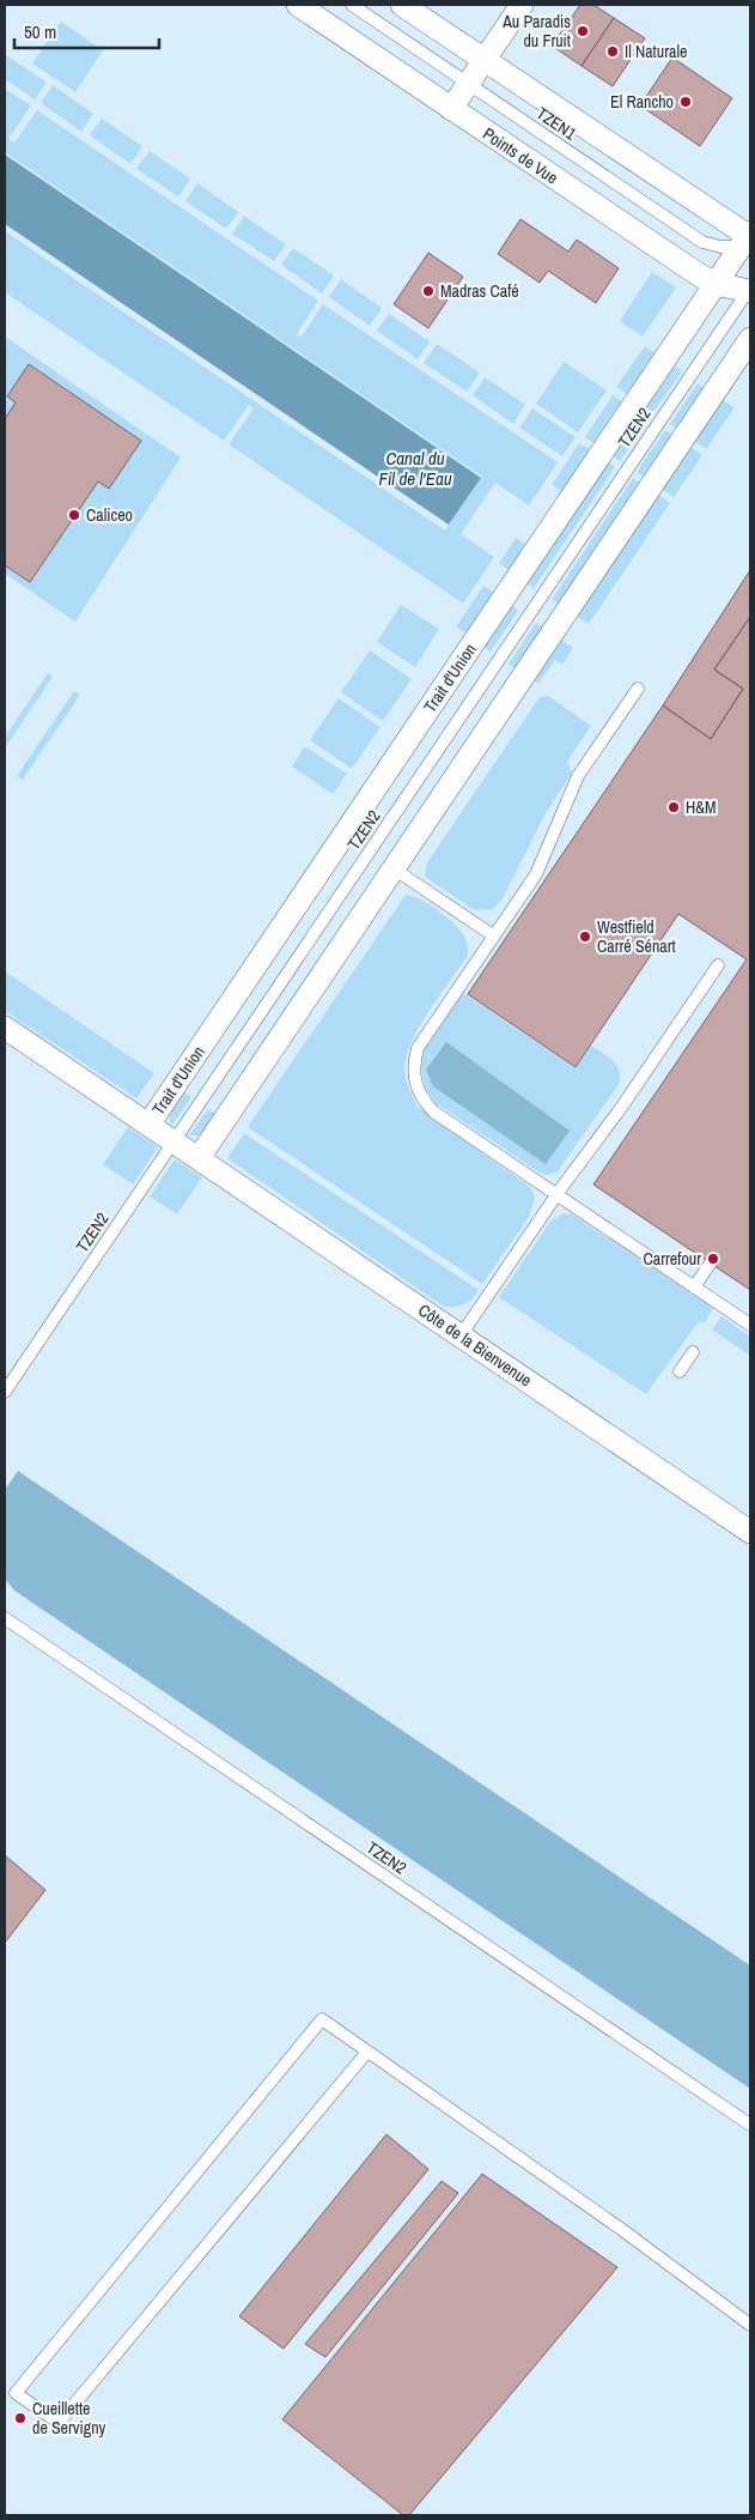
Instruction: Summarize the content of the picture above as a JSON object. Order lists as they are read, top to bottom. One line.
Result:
{"streets":{"street":["Points de Vue","Trait d'Union","Côte de la Bienvenue"],"lane":["TZEN1","TZEN2"]},"crossings":[["TZEN1","Trait d'Union"],["Points de Vue","TZEN2"],["Points de Vue","Trait d'Union"],["TZEN2","Côte de la Bienvenue"],["Trait d'Union","Côte de la Bienvenue"]],"water":["Canal du Fil de l'Eau"],"places":["Au Paradis du Fruit","Il Naturale","El Rancho","Madras Café","Caliceo","H&M","Westfield Carré Sénart","Carrefour","Cueillette de Servigny"],"scale_bar":"50 m"}
